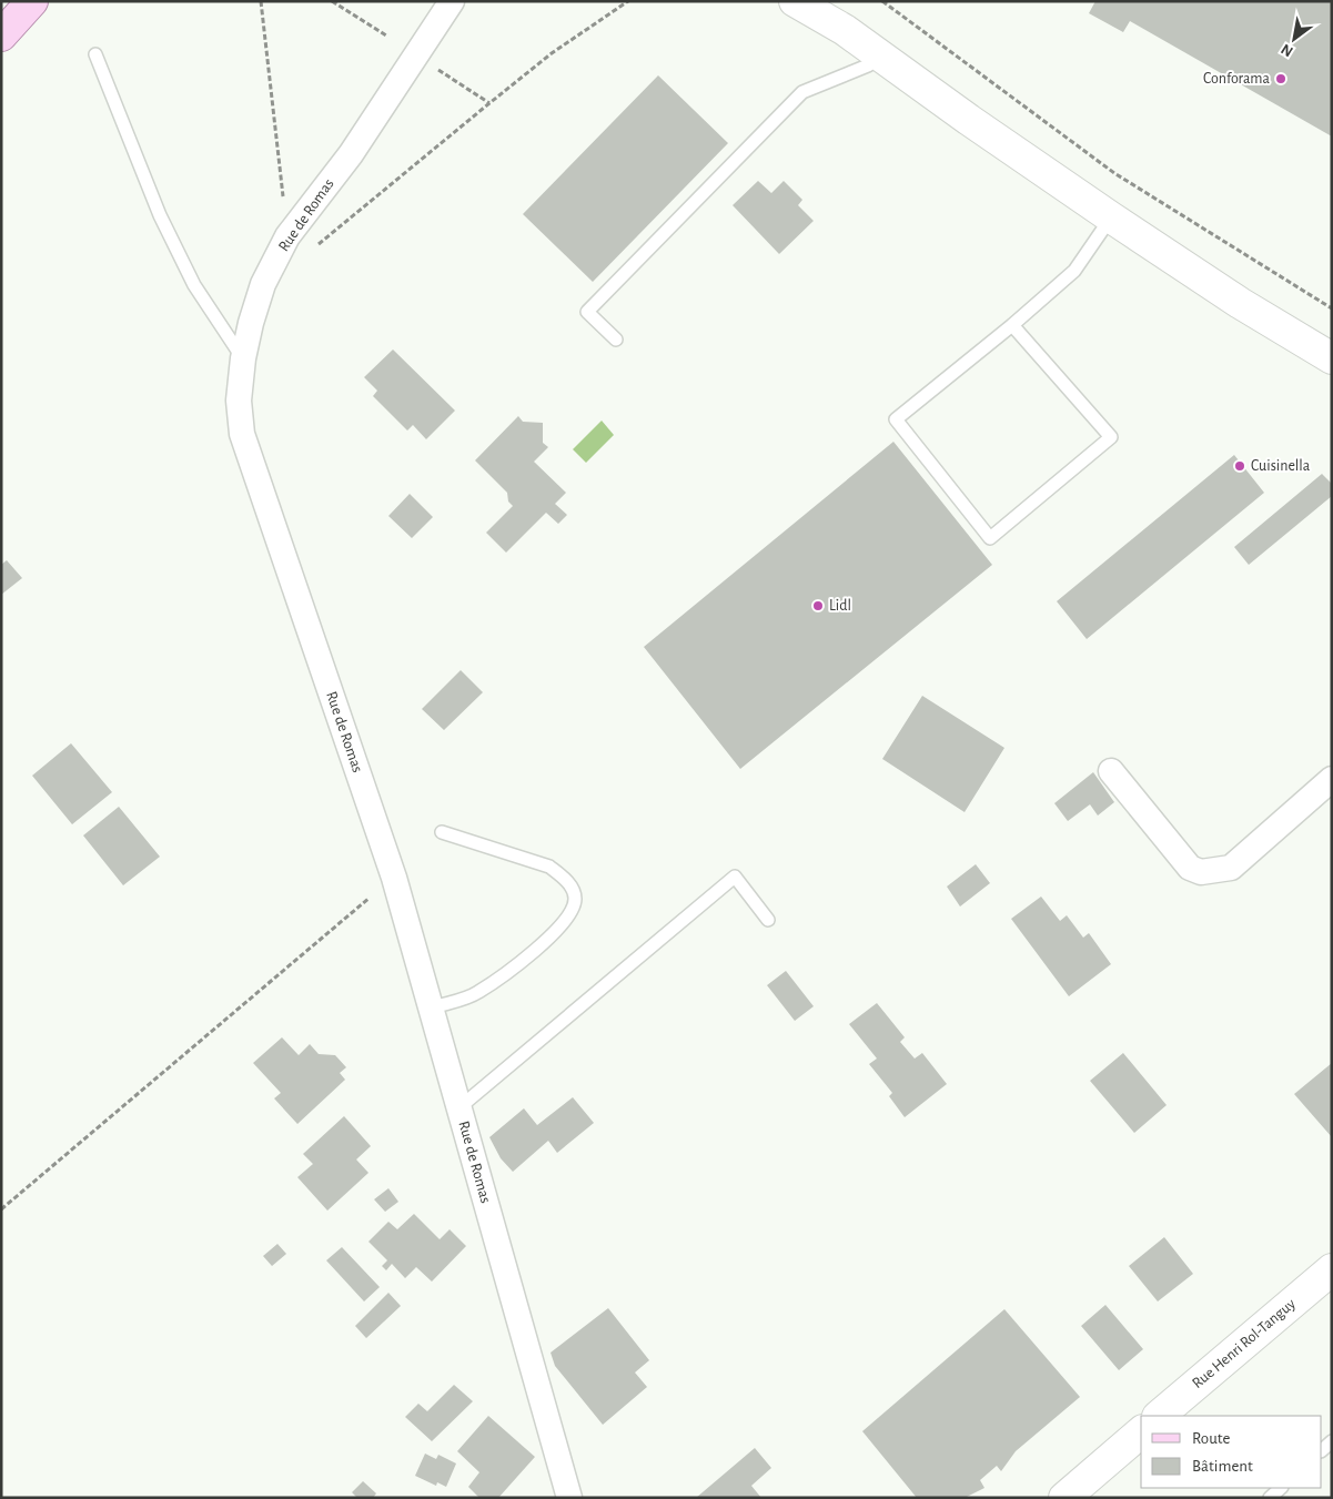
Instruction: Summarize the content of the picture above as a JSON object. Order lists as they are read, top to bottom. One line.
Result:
{"streets":{"main road":["Rue Henri Rol-Tanguy"],"street":["Rue de Romas"]},"places":["Conforama","Cuisinella","Lidl"],"legend":["Route","Bâtiment"],"north":"bottom left"}
